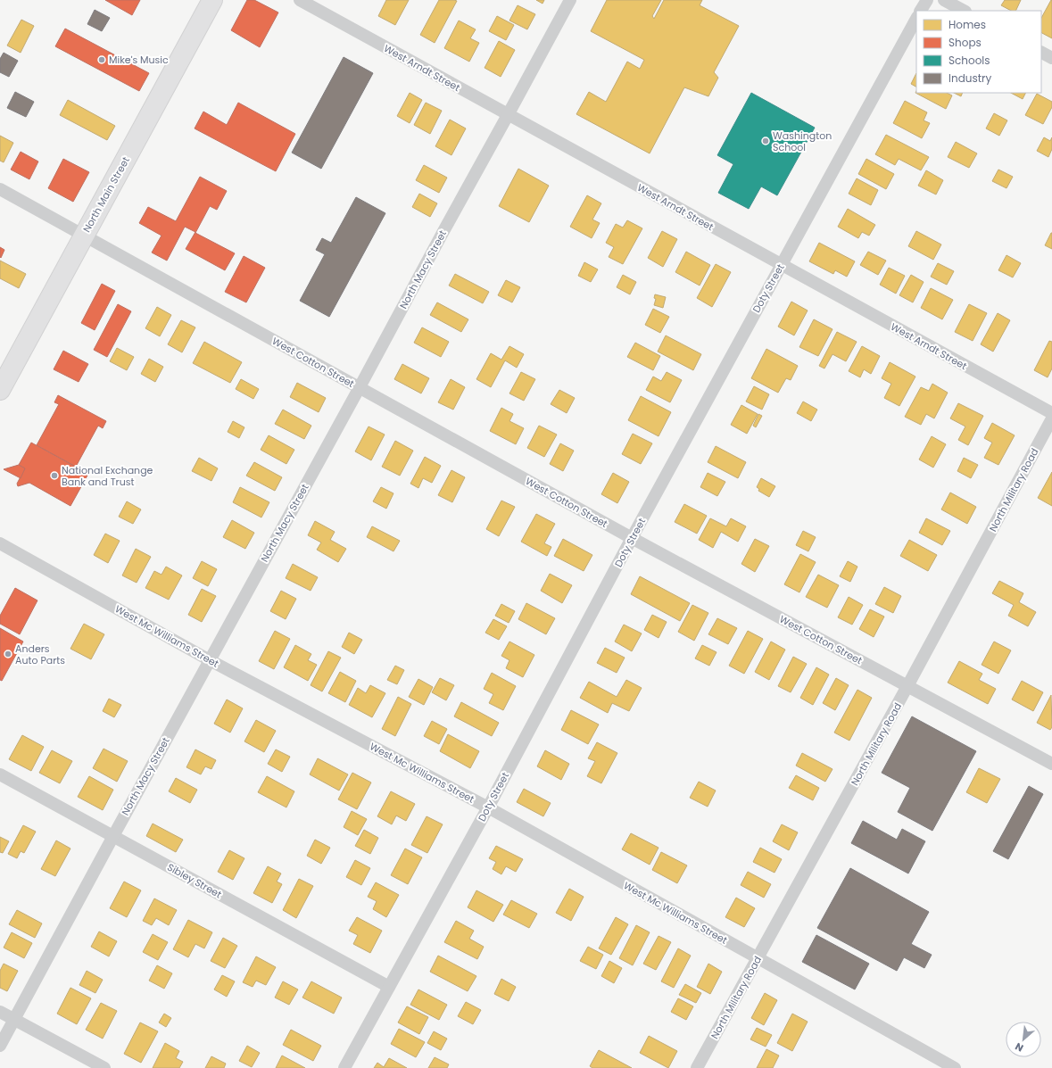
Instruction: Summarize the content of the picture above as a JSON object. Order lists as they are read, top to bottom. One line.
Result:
{"streets":{"main road":["North Main Street"],"street":["West Arndt Street","North Macy Street","Doty Street","West Cotton Street","North Military Road","West Mc Williams Street","Sibley Street"]},"crossings":[["West Arndt Street","North Macy Street"],["West Arndt Street","Doty Street"],["North Main Street","West Cotton Street"],["North Macy Street","West Cotton Street"],["North Macy Street","West Mc Williams Street"],["North Macy Street","Sibley Street"],["Doty Street","West Cotton Street"],["Doty Street","West Mc Williams Street"],["Doty Street","Sibley Street"],["West Cotton Street","North Military Road"],["North Military Road","West Mc Williams Street"]],"places":["Mike's Music","Washington School","National Exchange Bank and Trust","Anders Auto Parts"],"legend":["Homes","Shops","Schools","Industry"],"north":"bottom left"}
